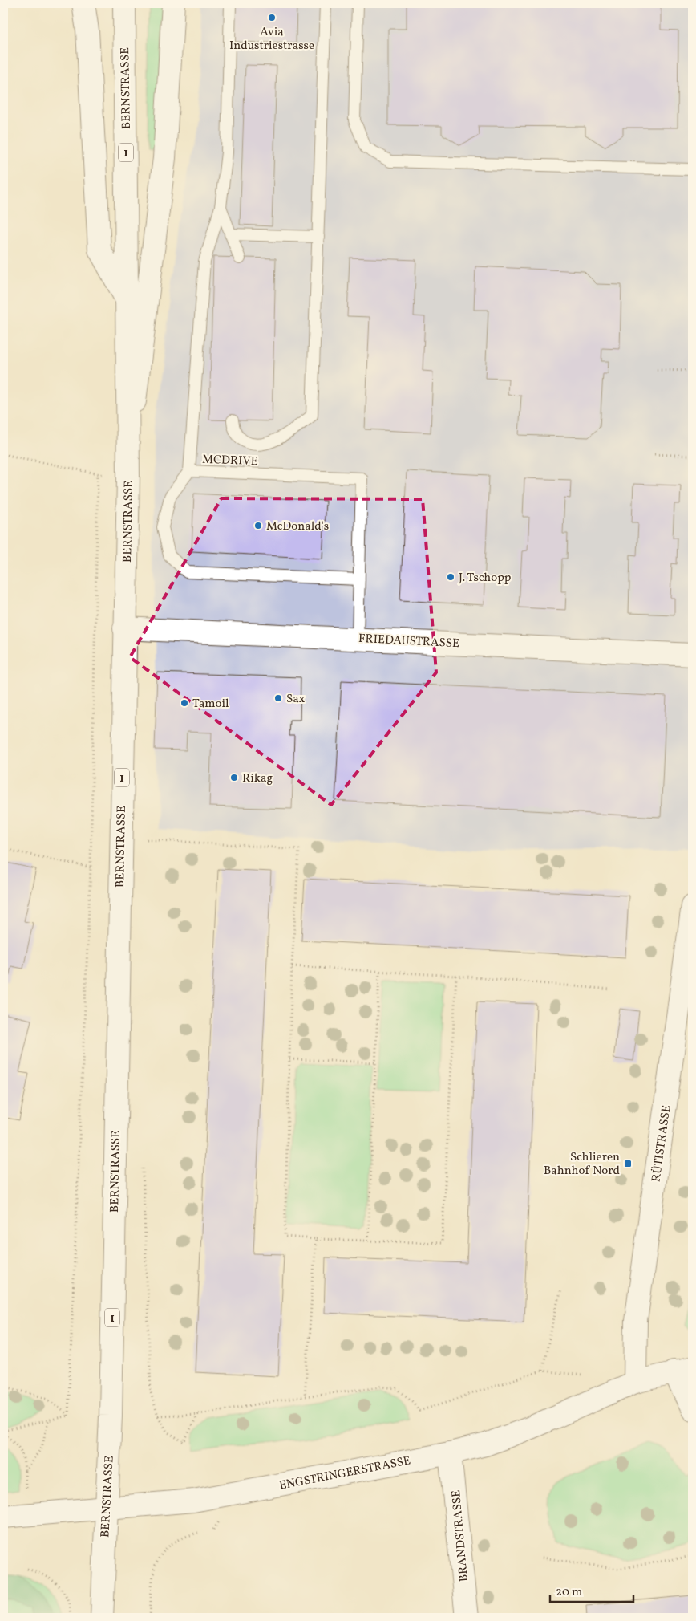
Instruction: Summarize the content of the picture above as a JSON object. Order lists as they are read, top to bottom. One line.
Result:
{"streets":{"main road":["BERNSTRASSE","1","FRIEDAUSTRASSE","RÜTISTRASSE","ENGSTRINGERSTRASSE","BRANDSTRASSE"],"lane":["MCDRIVE"]},"crossings":[["BERNSTRASSE","FRIEDAUSTRASSE"],["BERNSTRASSE","ENGSTRINGERSTRASSE"],["RÜTISTRASSE","ENGSTRINGERSTRASSE"],["ENGSTRINGERSTRASSE","BRANDSTRASSE"]],"places":{"other":["Avia Industriestrasse","McDonald's","J. Tschopp","Sax","Tamoil","Rikag"],"transit":["Schlieren Bahnhof Nord"]},"scale_bar":"20 m"}
